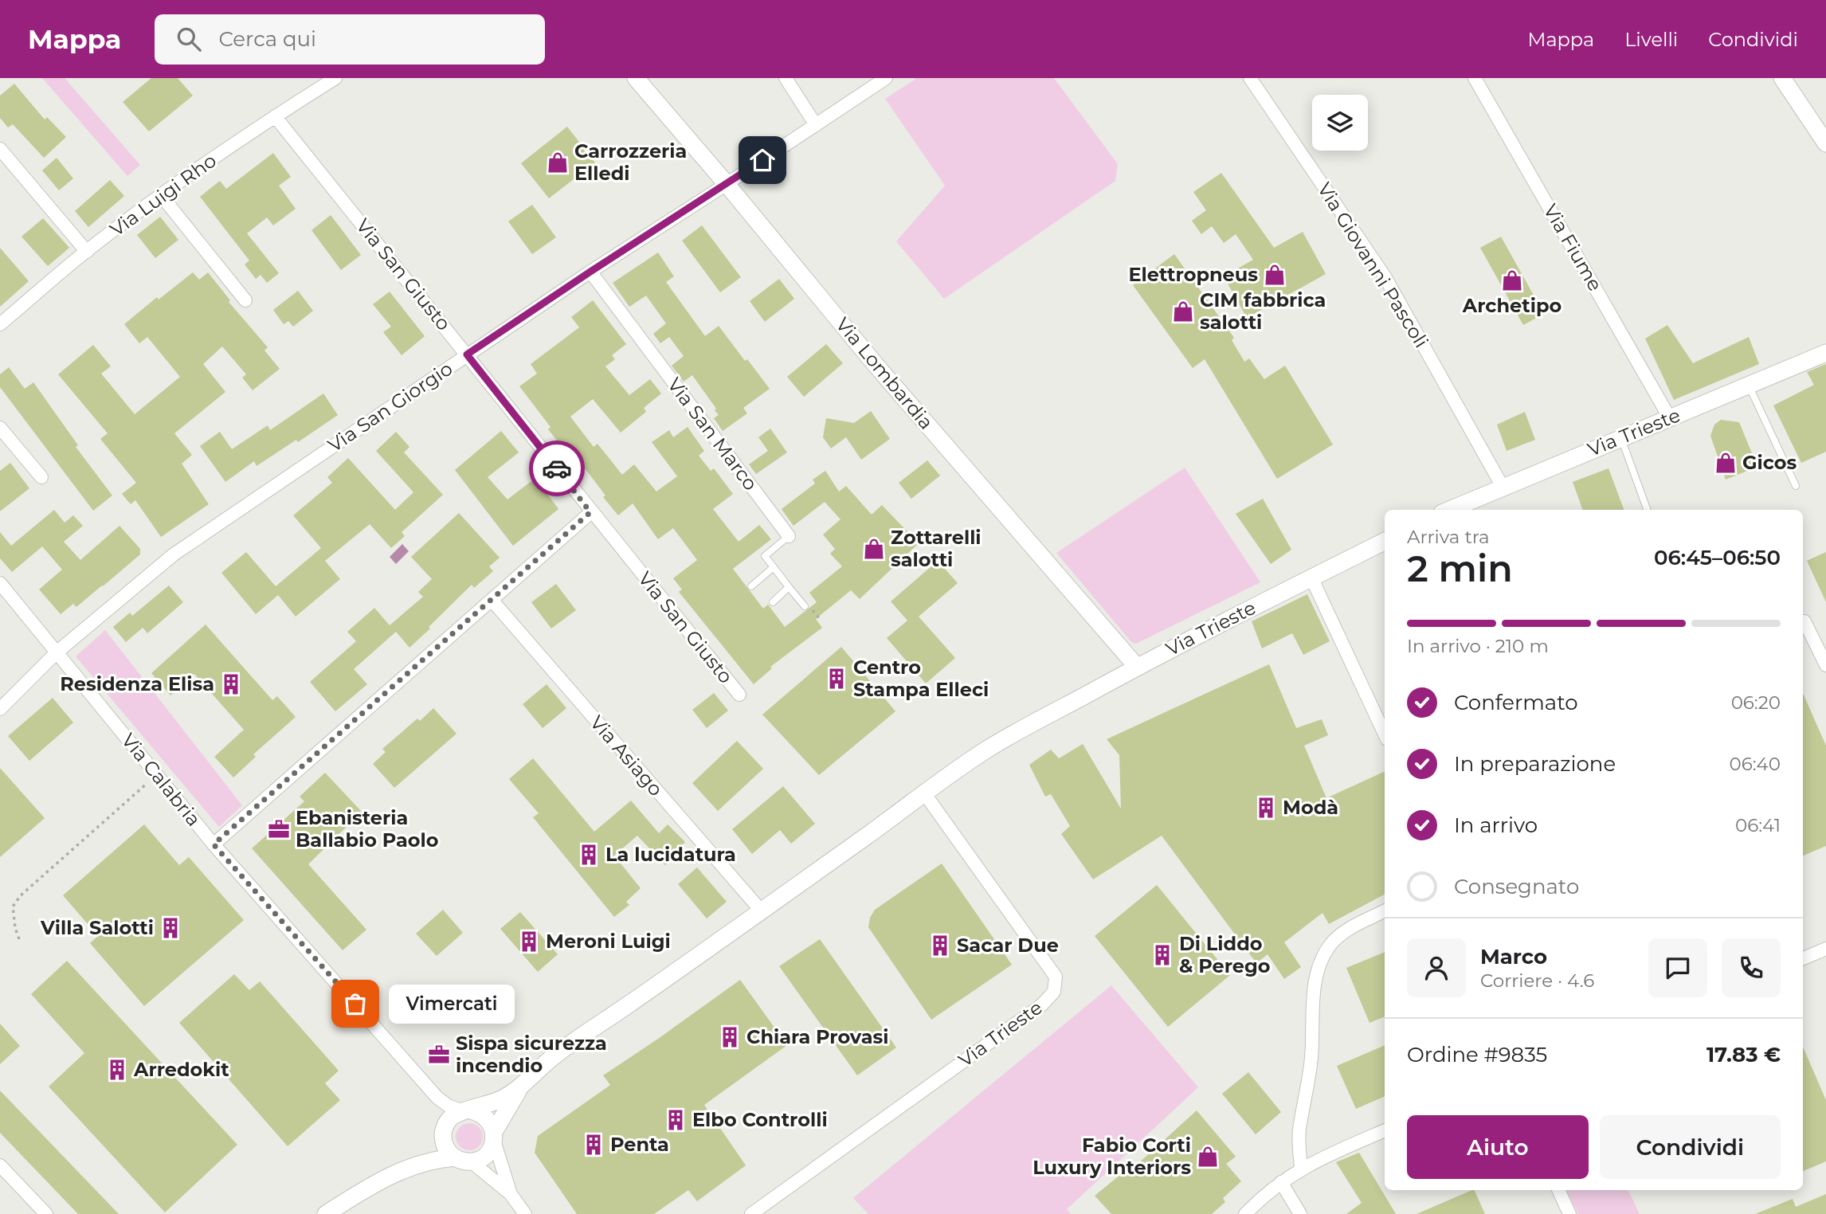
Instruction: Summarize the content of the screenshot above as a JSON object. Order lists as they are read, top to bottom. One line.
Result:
{"streets":{"street":["Via Luigi Rho","Via Fiume","Via Giovanni Pascoli","Via San Giusto","Via Lombardia","Via San Giorgio","Via Trieste","Via San Marco","Via Asiago","Via Calabria"]},"crossings":[["Via Luigi Rho","Via San Giusto"],["Via Fiume","Via Trieste"],["Via Giovanni Pascoli","Via Trieste"],["Via San Giusto","Via San Giorgio"],["Via Lombardia","Via San Giorgio"],["Via Lombardia","Via Trieste"],["Via San Giorgio","Via San Marco"],["Via San Giorgio","Via Calabria"],["Via Trieste","Via Asiago"]],"places":{"shop":["Carrozzeria Elledi","Elettropneus","Archetipo","CIM fabbrica salotti","Gicos","Zottarelli salotti","Fabio Corti Luxury Interiors"],"building":["Centro Stampa Elleci","Residenza Elisa","Modà","La lucidatura","Villa Salotti","Meroni Luigi","Sacar Due","Di Liddo & Perego","Chiara Provasi","Arredokit","Elbo Controlli","Penta"],"office":["Ebanisteria Ballabio Paolo","Sispa sicurezza incendio"],"other":["Vimercati"]},"page":{"header":"Mappa","search":"Cerca qui","nav":["Mappa","Livelli","Condividi"],"heading":["2 min","Arriva tra","06:45–06:50"],"panel":["Marco","Corriere · 4.6","Ordine #9835","17.83 €"],"bar":"In arrivo · 210 m","list":[["Confermato","06:20"],["In preparazione","06:40"],["In arrivo","06:41"],"Consegnato"],"bubble":"Vimercati","buttons":["Aiuto","Condividi"]}}
